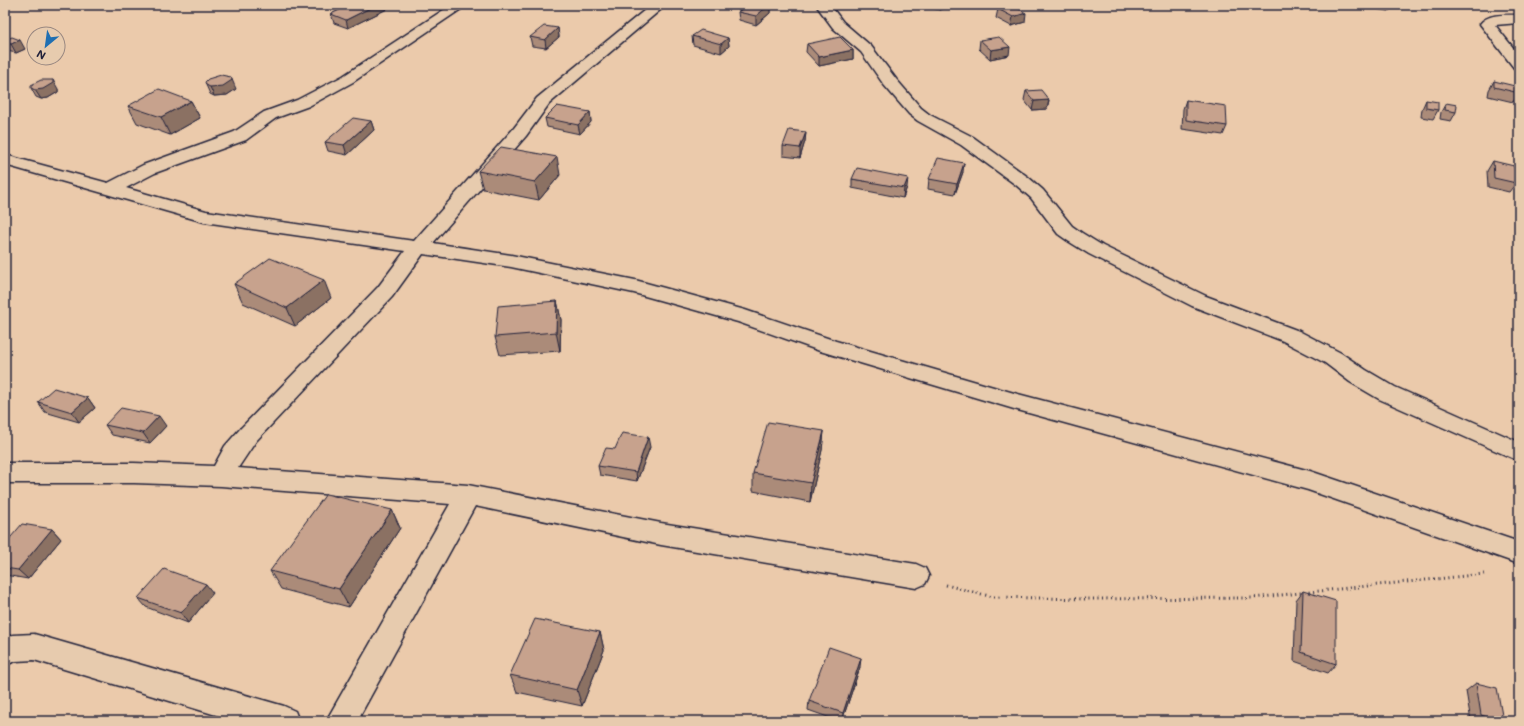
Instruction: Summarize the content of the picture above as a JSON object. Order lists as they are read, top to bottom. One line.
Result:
{"north":"bottom left"}
